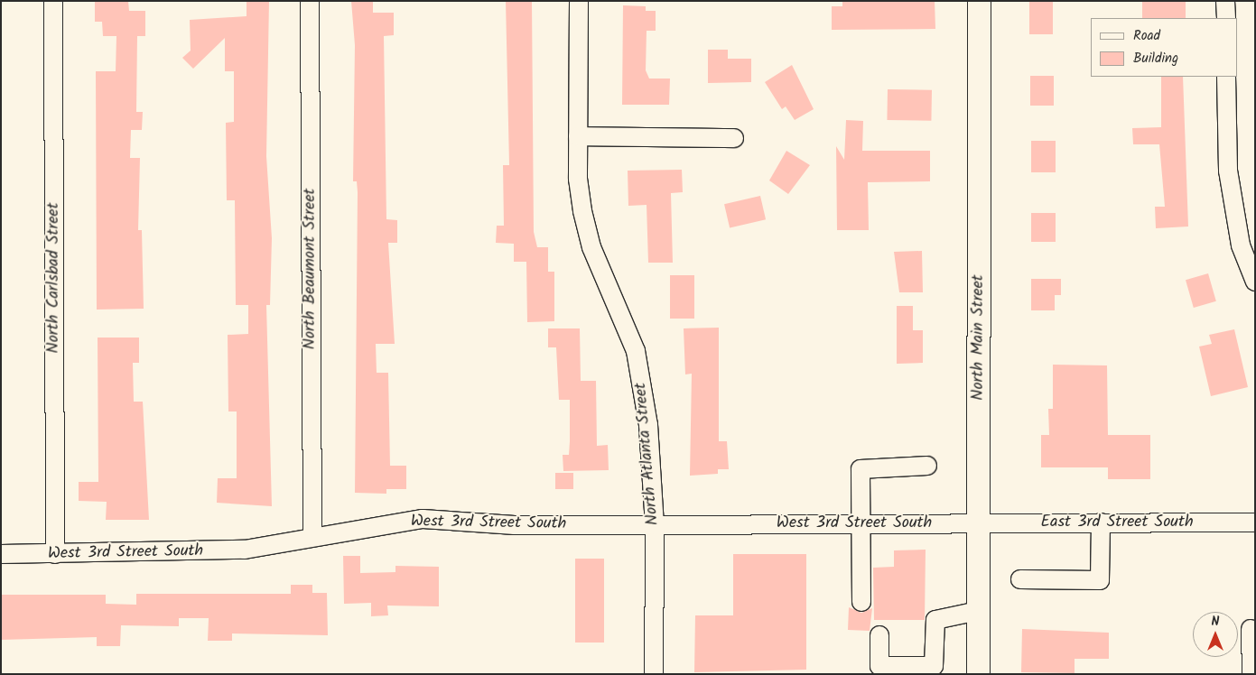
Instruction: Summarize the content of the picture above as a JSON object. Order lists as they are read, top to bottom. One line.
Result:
{"streets":{"main road":["North Main Street"],"street":["North Beaumont Street","North Carlsbad Street","North Atlanta Street","East 3rd Street South","West 3rd Street South"]},"crossings":[["North Beaumont Street","West 3rd Street South"],["North Carlsbad Street","West 3rd Street South"],["North Main Street","East 3rd Street South"],["North Main Street","West 3rd Street South"],["North Atlanta Street","West 3rd Street South"],["East 3rd Street South","West 3rd Street South"]],"legend":["Road","Building"],"north":"top"}
